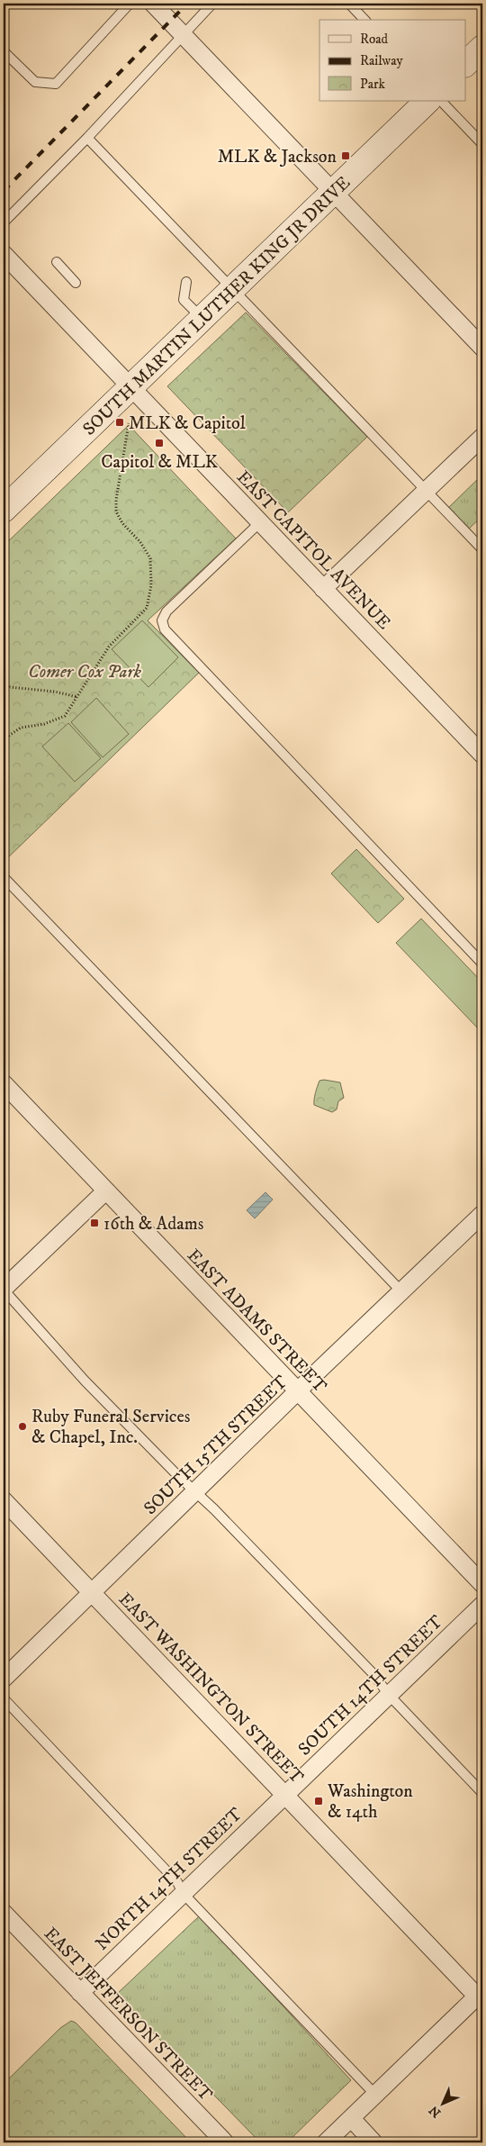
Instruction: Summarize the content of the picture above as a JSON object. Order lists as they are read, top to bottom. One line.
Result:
{"streets":{"street":["SOUTH MARTIN LUTHER KING JR DRIVE","EAST CAPITOL AVENUE","EAST ADAMS STREET","SOUTH 15TH STREET","SOUTH 14TH STREET","EAST WASHINGTON STREET","NORTH 14TH STREET","EAST JEFFERSON STREET"]},"crossings":[["SOUTH MARTIN LUTHER KING JR DRIVE","EAST CAPITOL AVENUE"],["EAST ADAMS STREET","SOUTH 15TH STREET"],["SOUTH 15TH STREET","EAST WASHINGTON STREET"],["SOUTH 14TH STREET","EAST WASHINGTON STREET"],["SOUTH 14TH STREET","NORTH 14TH STREET"],["EAST WASHINGTON STREET","NORTH 14TH STREET"],["NORTH 14TH STREET","EAST JEFFERSON STREET"]],"parks":["Comer Cox Park"],"places":{"transit":["MLK & Jackson","MLK & Capitol","Capitol & MLK","16th & Adams","Washington & 14th"],"other":["Ruby Funeral Services & Chapel, Inc."]},"legend":["Road","Railway","Park"],"north":"bottom left"}
